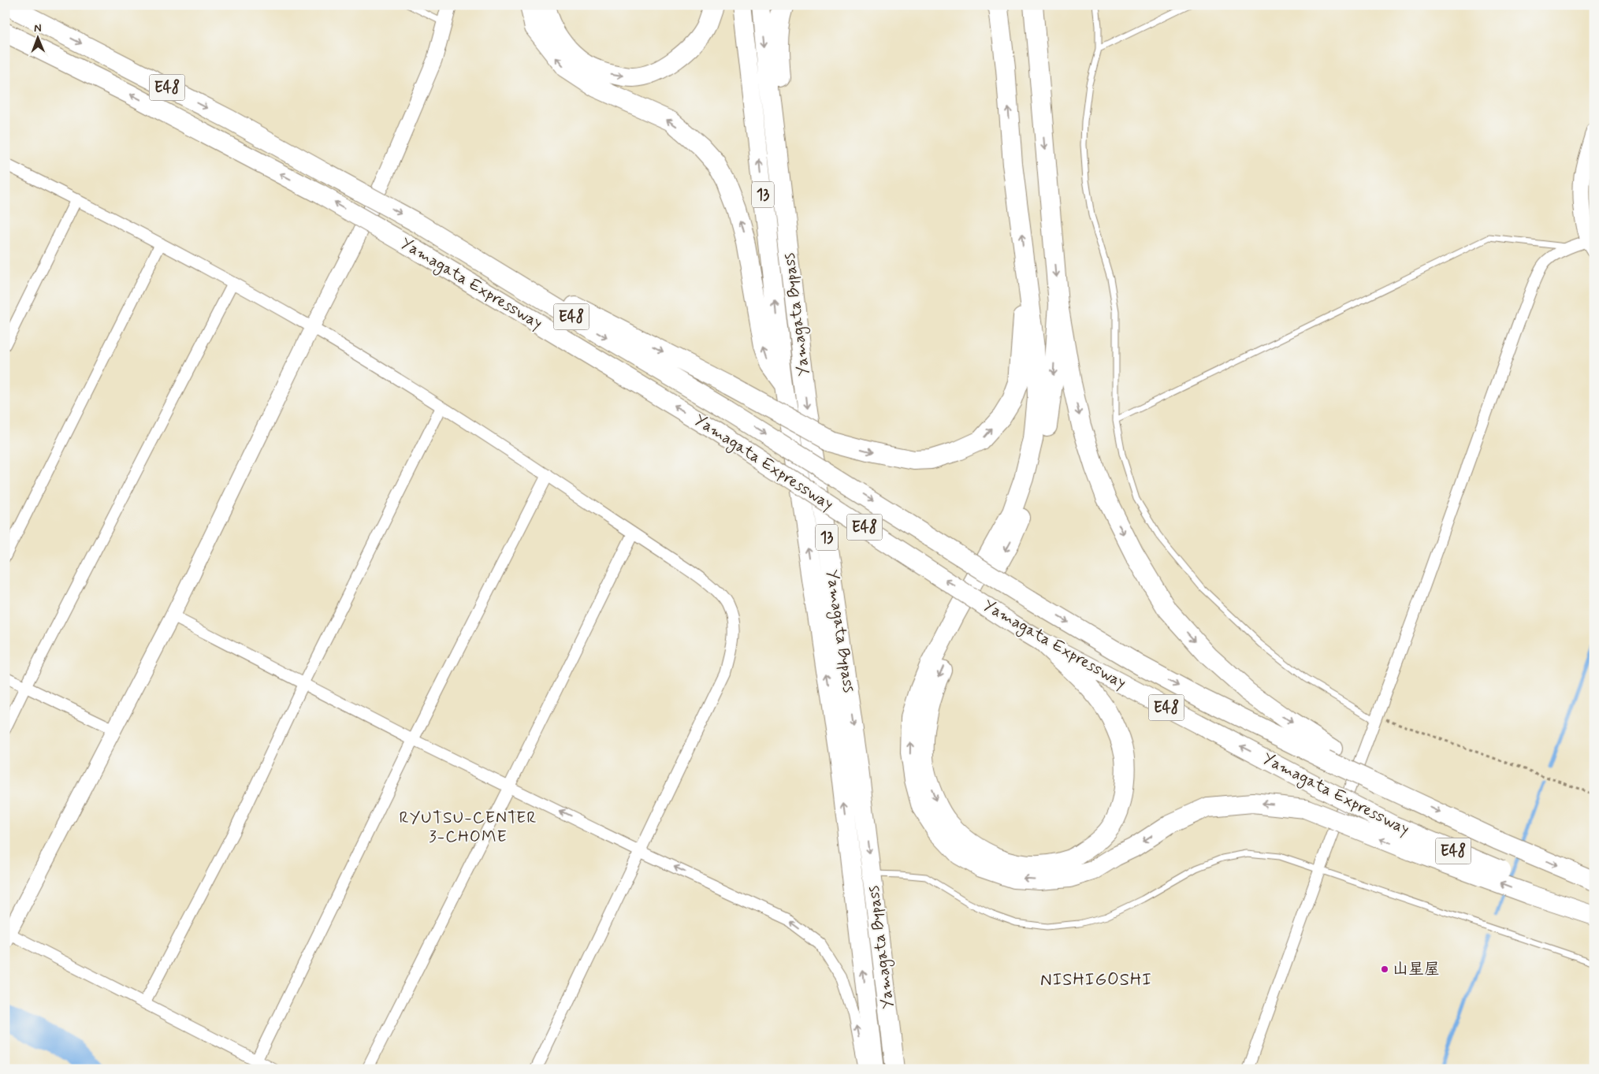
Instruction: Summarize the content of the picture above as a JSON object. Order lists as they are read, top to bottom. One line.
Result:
{"streets":{"highway":["E48","13","Yamagata Expressway","Yamagata Bypass"]},"districts":["RYUTSU-CENTER 3-CHOME","NISHIGOSHI"],"places":["山星屋"],"north":"top"}
